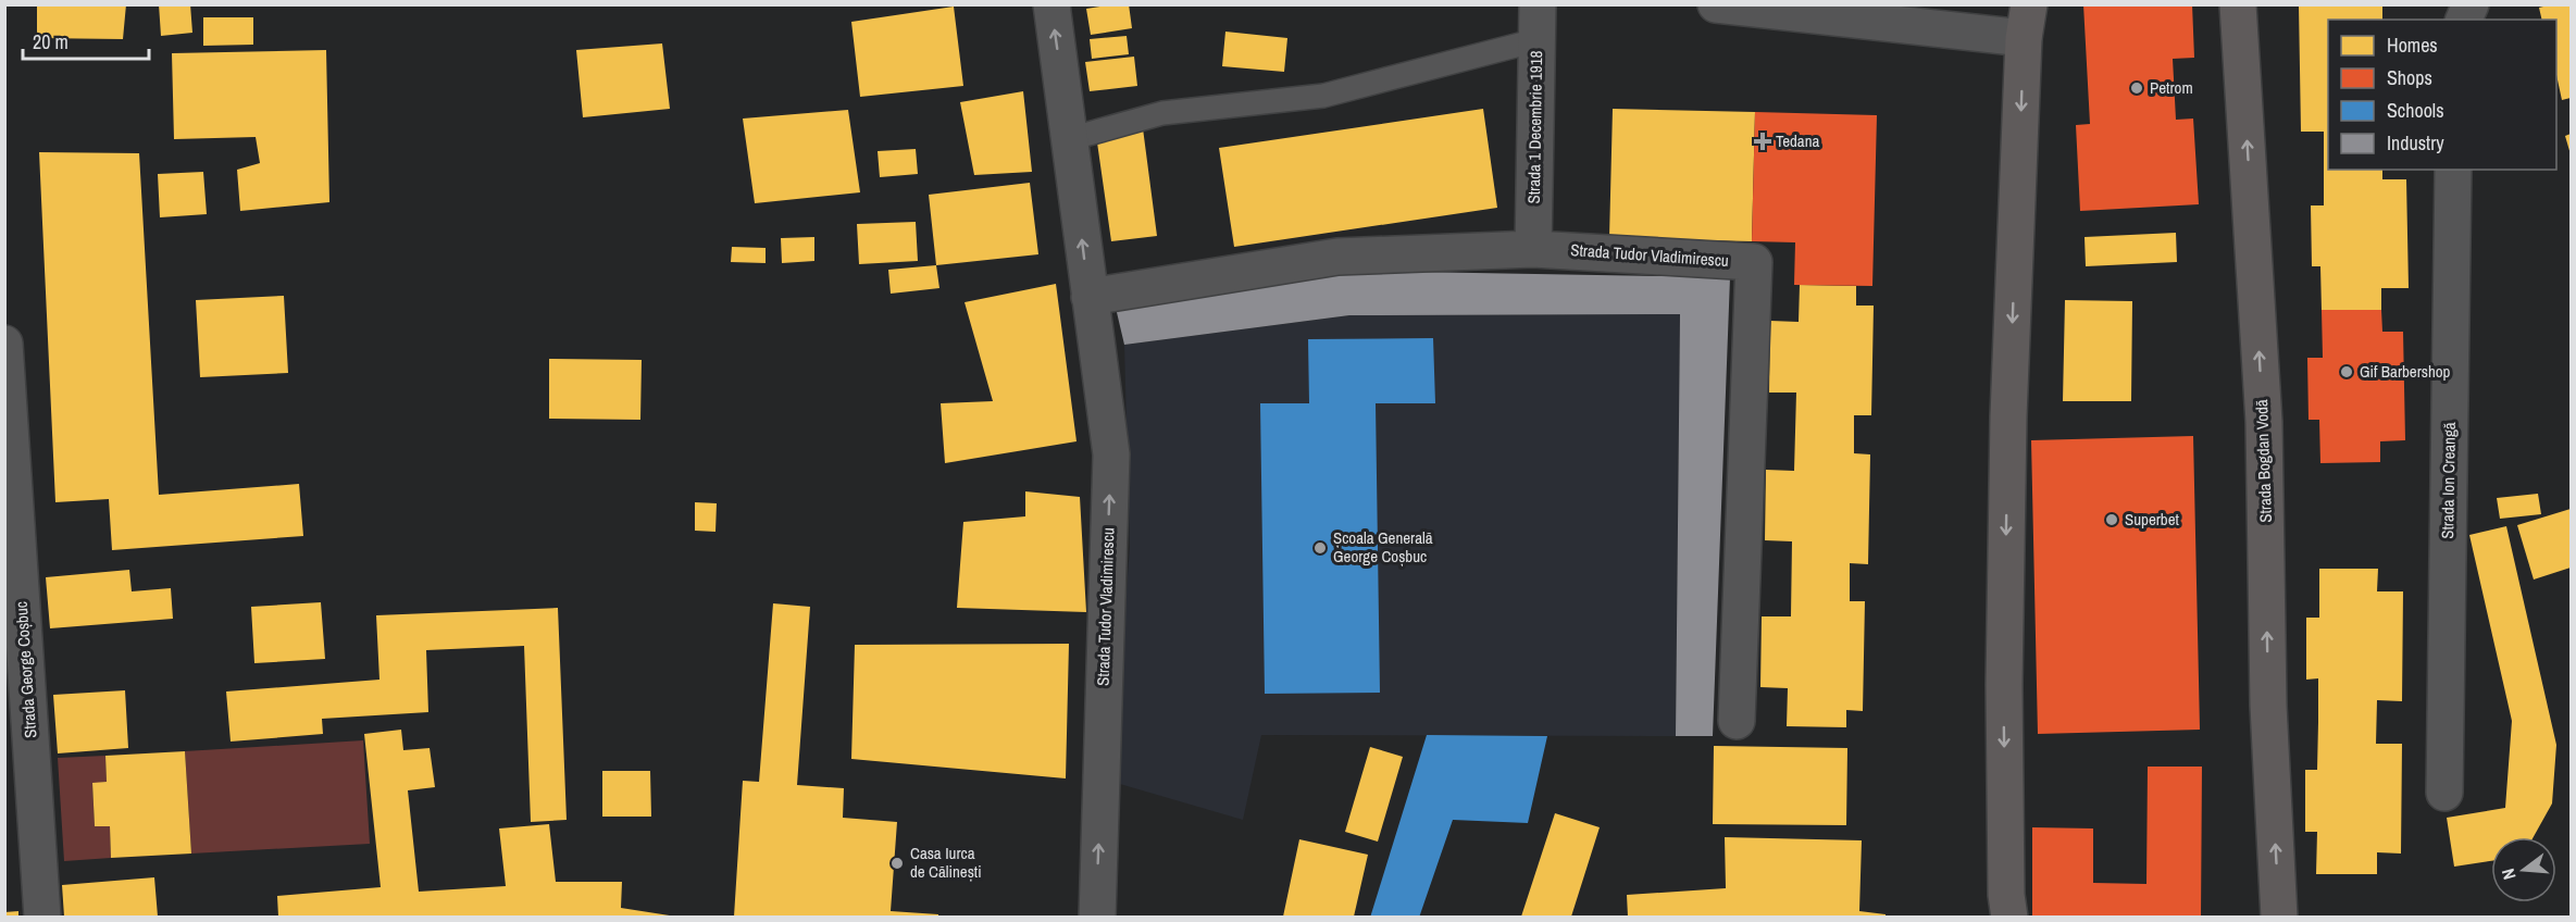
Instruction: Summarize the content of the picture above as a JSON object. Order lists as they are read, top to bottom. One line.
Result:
{"streets":{"main road":["Strada Bogdan Vodă"],"street":["Strada 1 Decembrie 1918","Strada Tudor Vladimirescu","Strada Ion Creangă","Strada George Coșbuc"]},"crossings":[["Strada 1 Decembrie 1918","Strada Tudor Vladimirescu"]],"one_way":["Strada Tudor Vladimirescu"],"places":{"other":["Petrom","Gif Barbershop","Superbet","Școala Generală George Coșbuc","Casa Iurca de Călinești"],"health":["Tedana"]},"legend":["Homes","Shops","Schools","Industry"],"scale_bar":"20 m","north":"left"}
